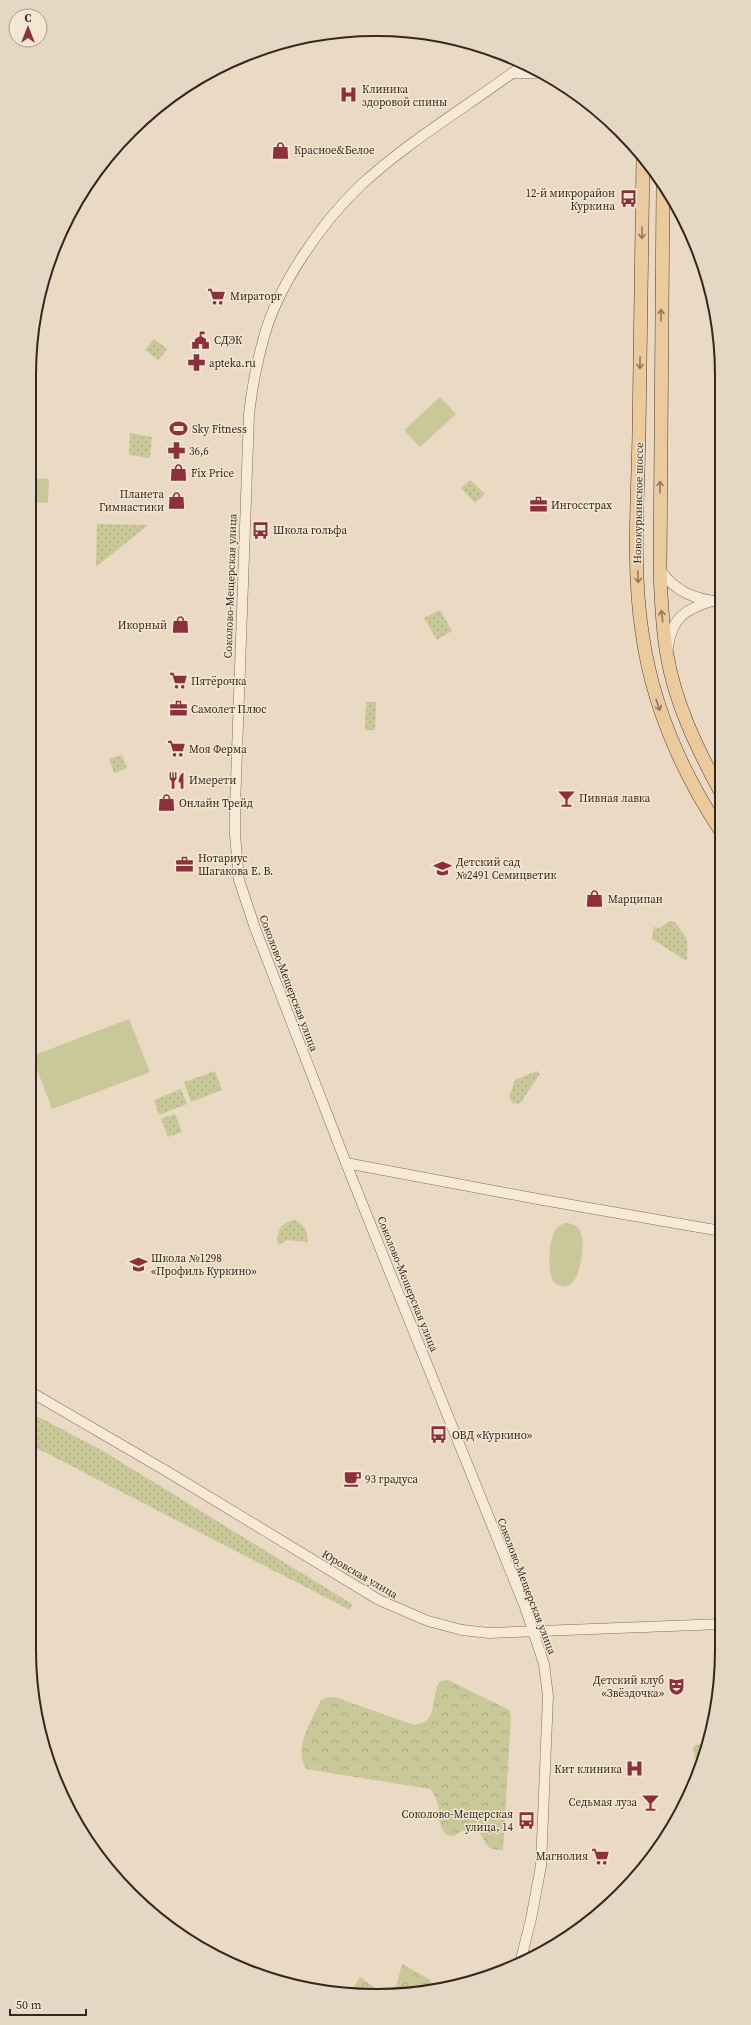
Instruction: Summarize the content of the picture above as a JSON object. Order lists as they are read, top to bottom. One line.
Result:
{"streets":{"main road":["Новокуркинское шоссе"],"street":["Соколово-Мещерская улица","Юровская улица"]},"crossings":[["Соколово-Мещерская улица","Юровская улица"]],"places":{"hospital":["Клиника здоровой спины","Кит клиника"],"shop":["Красное&Белое","Fix Price","Планета Гимнастики","Икорный","Онлайн Трейд","Марципан"],"bus stop":["12-й микрорайон Куркина","Школа гольфа","ОВД «Куркино»","Соколово-Мещерская улица, 14"],"supermarket":["Мираторг","Пятёрочка","Моя Ферма","Магнолия"],"public building":["СДЭК"],"pharmacy":["apteka.ru","36,6"],"sports":["Sky Fitness"],"office":["Ингосстрах","Самолет Плюс","Нотариус Шагакова Е. В."],"restaurant":["Имерети"],"bar":["Пивная лавка","Седьмая луза"],"school or university":["Детский сад №2491 Семицветик","Школа №1298 «Профиль Куркино»"],"cafe":["93 градуса"],"theatre":["Детский клуб «Звёздочка»"]},"scale_bar":"50 m","north":"top"}
